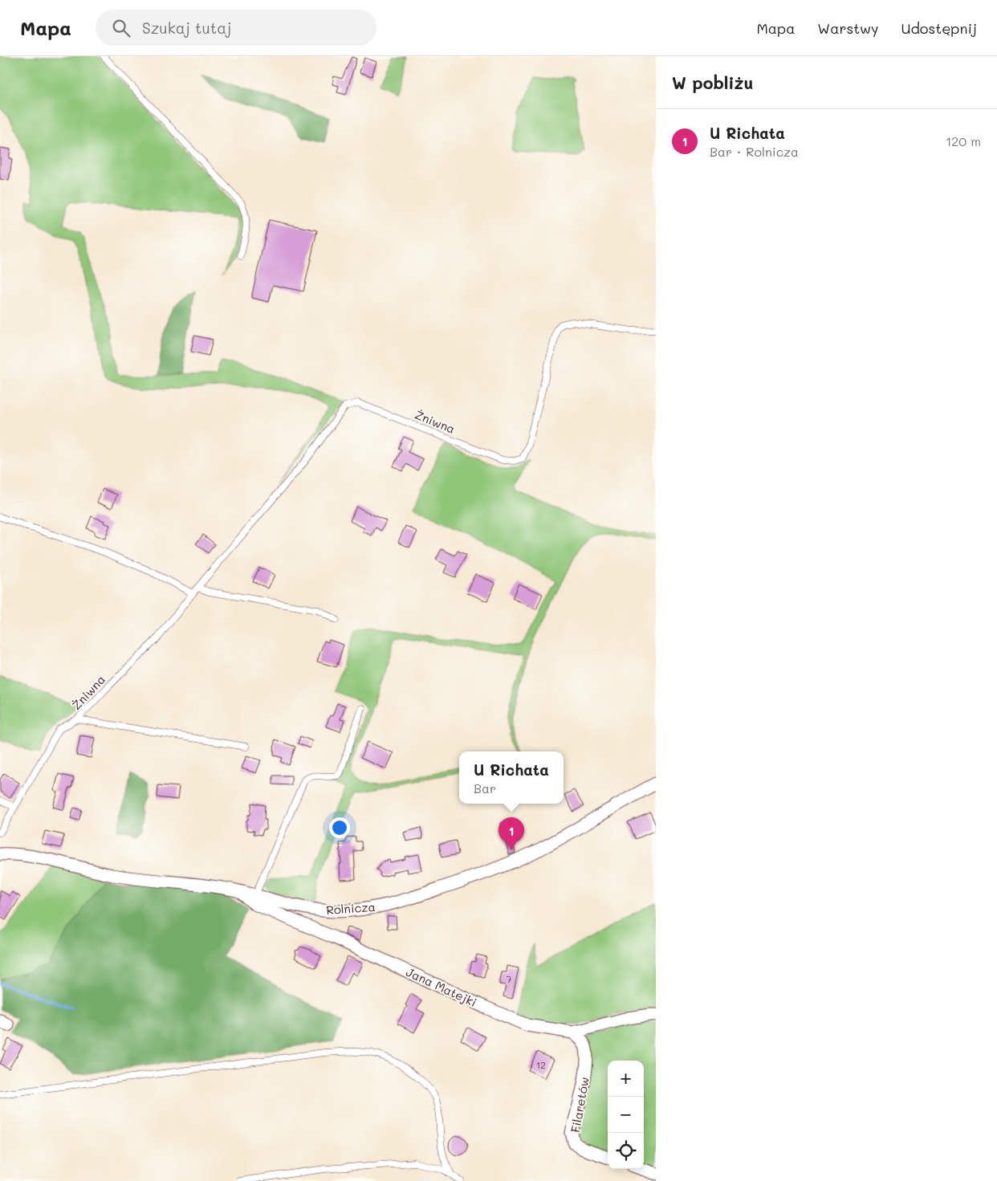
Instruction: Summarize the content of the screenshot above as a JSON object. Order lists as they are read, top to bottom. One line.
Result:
{"streets":{"street":["Rolnicza","Jana Matejki","Filaretów"],"lane":["Żniwna"]},"crossings":[["Rolnicza","Jana Matejki"],["Jana Matejki","Filaretów"]],"house_numbers":["7","12"],"page":{"header":"Mapa","search":"Szukaj tutaj","nav":["Mapa","Warstwy","Udostępnij"],"heading":"W pobliżu","list":[{"mark":"1","name":"U Richata","note":"Bar · Rolnicza","value":"120 m"}],"popup":["U Richata","Bar"],"pins":"1","map_buttons":["+","−"]}}
